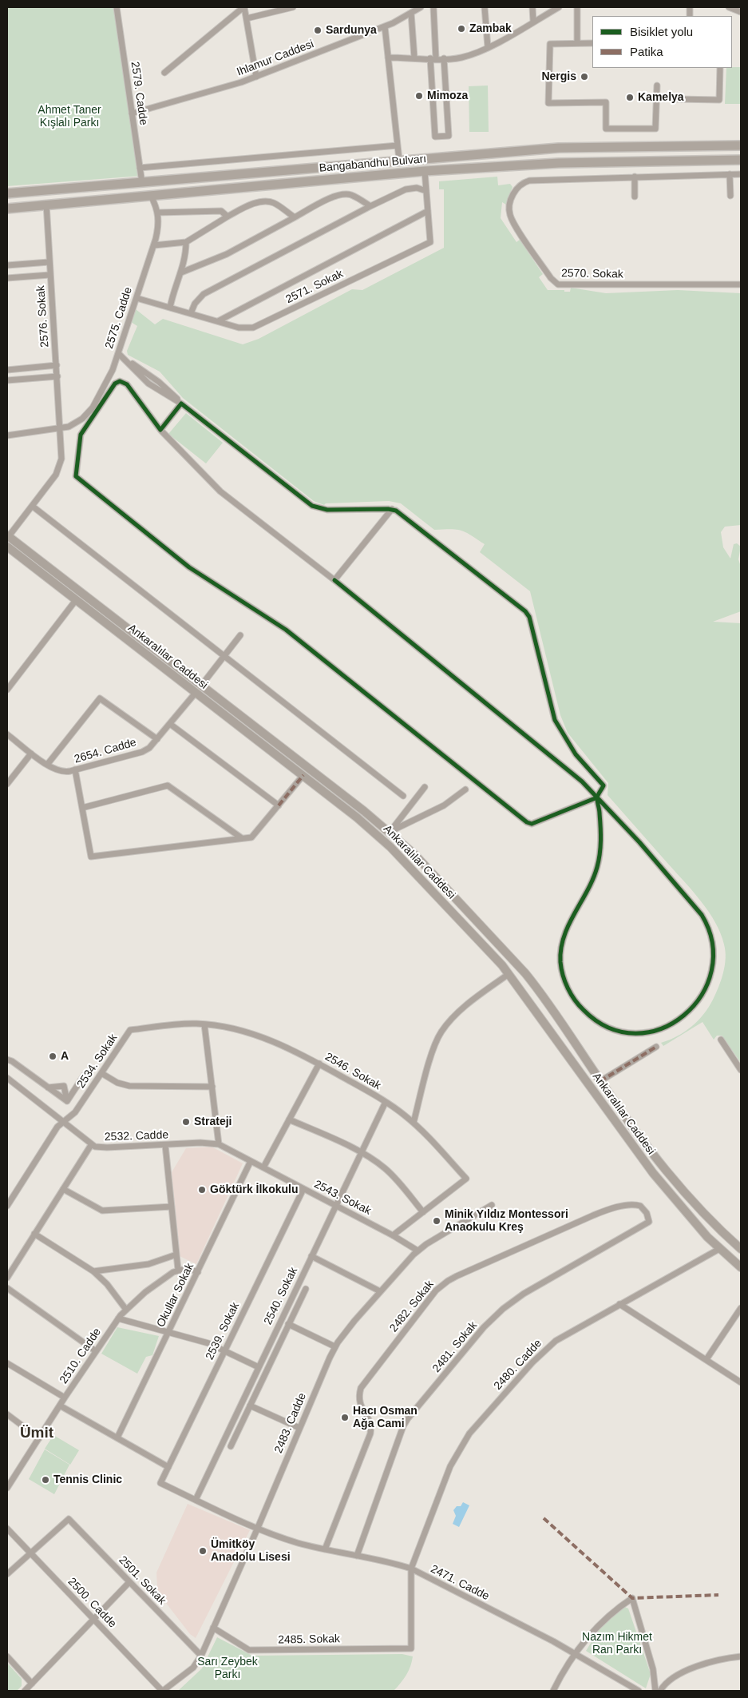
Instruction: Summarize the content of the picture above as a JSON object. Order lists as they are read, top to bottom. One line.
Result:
{"streets":{"main road":["Bangabandhu Bulvarı","Ankaralılar Caddesi"],"street":["Ihlamur Caddesi","2579. Cadde","2570. Sokak","2571. Sokak","2576. Sokak","2575. Cadde","2654. Cadde","2534. Sokak","2546. Sokak","2532. Cadde","2543. Sokak","Okullar Sokak","2540. Sokak","2482. Sokak","2539. Sokak","2481. Sokak","2510. Cadde","2480. Cadde","2483. Cadde","2501. Sokak","2471. Cadde","2500. Cadde","2485. Sokak"]},"crossings":[["Ihlamur Caddesi","2579. Cadde"],["2579. Cadde","Bangabandhu Bulvarı"],["Bangabandhu Bulvarı","2571. Sokak"],["Bangabandhu Bulvarı","2576. Sokak"],["Bangabandhu Bulvarı","2575. Cadde"],["2571. Sokak","2575. Cadde"],["2576. Sokak","2575. Cadde"],["2576. Sokak","Ankaralılar Caddesi"],["Ankaralılar Caddesi","2654. Cadde"],["Ankaralılar Caddesi","2480. Cadde"],["2534. Sokak","2546. Sokak"],["2534. Sokak","2532. Cadde"],["2546. Sokak","2540. Sokak"],["2532. Cadde","2543. Sokak"],["2543. Sokak","Okullar Sokak"],["2543. Sokak","2540. Sokak"],["2543. Sokak","2539. Sokak"],["2543. Sokak","2483. Cadde"],["2540. Sokak","2471. Cadde"],["2482. Sokak","2481. Sokak"],["2482. Sokak","2471. Cadde"],["2539. Sokak","2471. Cadde"],["2481. Sokak","2471. Cadde"],["2480. Cadde","2471. Cadde"],["2480. Cadde","2485. Sokak"],["2483. Cadde","2501. Sokak"],["2483. Cadde","2471. Cadde"],["2483. Cadde","2500. Cadde"],["2483. Cadde","2485. Sokak"],["2501. Sokak","2500. Cadde"],["2471. Cadde","2485. Sokak"]],"districts":["Ümit"],"parks":["Ahmet Taner Kışlalı Parkı","Nazım Hikmet Ran Parkı","Sarı Zeybek Parkı"],"places":["Zambak","Sardunya","Nergis","Mimoza","Kamelya","A","Strateji","Göktürk İlkokulu","Minik Yıldız Montessori Anaokulu Kreş","Hacı Osman Ağa Cami","Tennis Clinic","Ümitköy Anadolu Lisesi"],"legend":["Bisiklet yolu","Patika"]}
